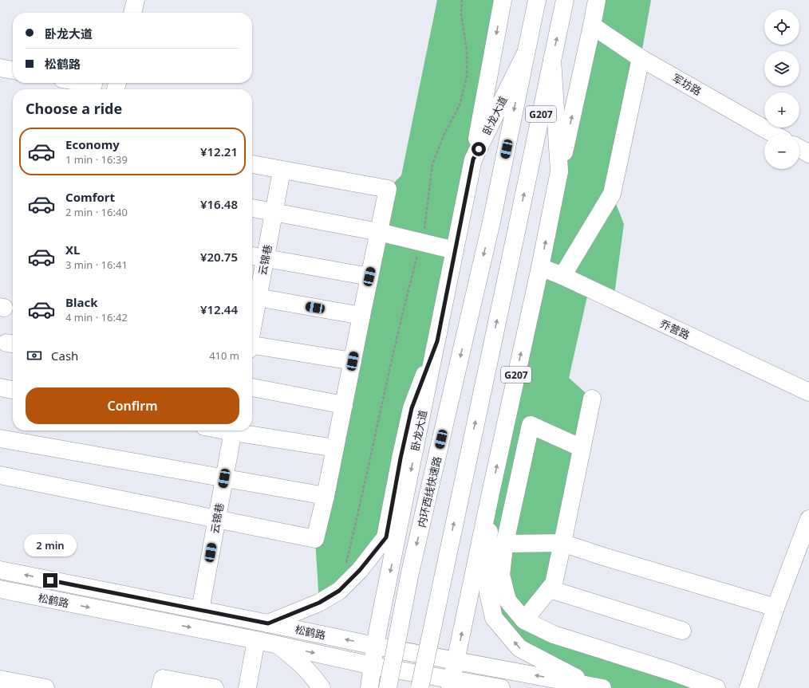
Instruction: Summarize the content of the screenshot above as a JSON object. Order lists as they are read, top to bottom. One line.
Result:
{"streets":{"main road":["军坊路","G207","卧龙大道","云锦巷","乔营路","内环西线快速路","松鹤路"]},"crossings":[["G207","乔营路"],["G207","松鹤路"],["卧龙大道","内环西线快速路"],["卧龙大道","松鹤路"],["云锦巷","松鹤路"]],"page":{"map_buttons":["+","−"],"banner":["卧龙大道","松鹤路"],"heading":"Choose a ride","list":[{"name":"Economy","note":"1 min · 16:39","value":"¥12.21"},{"name":"Comfort","note":"2 min · 16:40","value":"¥16.48"},{"name":"XL","note":"3 min · 16:41","value":"¥20.75"},{"name":"Black","note":"4 min · 16:42","value":"¥12.44"}],"pay":["Cash","410 m"],"buttons":"Confirm","bubble":"2 min"}}
